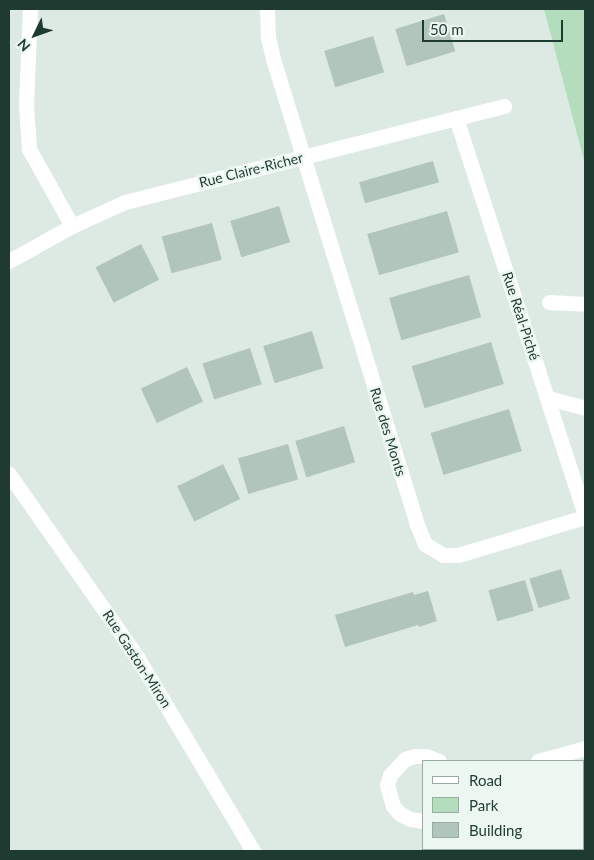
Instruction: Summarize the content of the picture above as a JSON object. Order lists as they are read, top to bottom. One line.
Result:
{"streets":{"street":["Rue Claire-Richer","Rue Réal-Piché","Rue des Monts","Rue Gaston-Miron"]},"crossings":[["Rue Claire-Richer","Rue Réal-Piché"],["Rue Claire-Richer","Rue des Monts"]],"legend":["Road","Park","Building"],"scale_bar":"50 m","north":"bottom left"}
